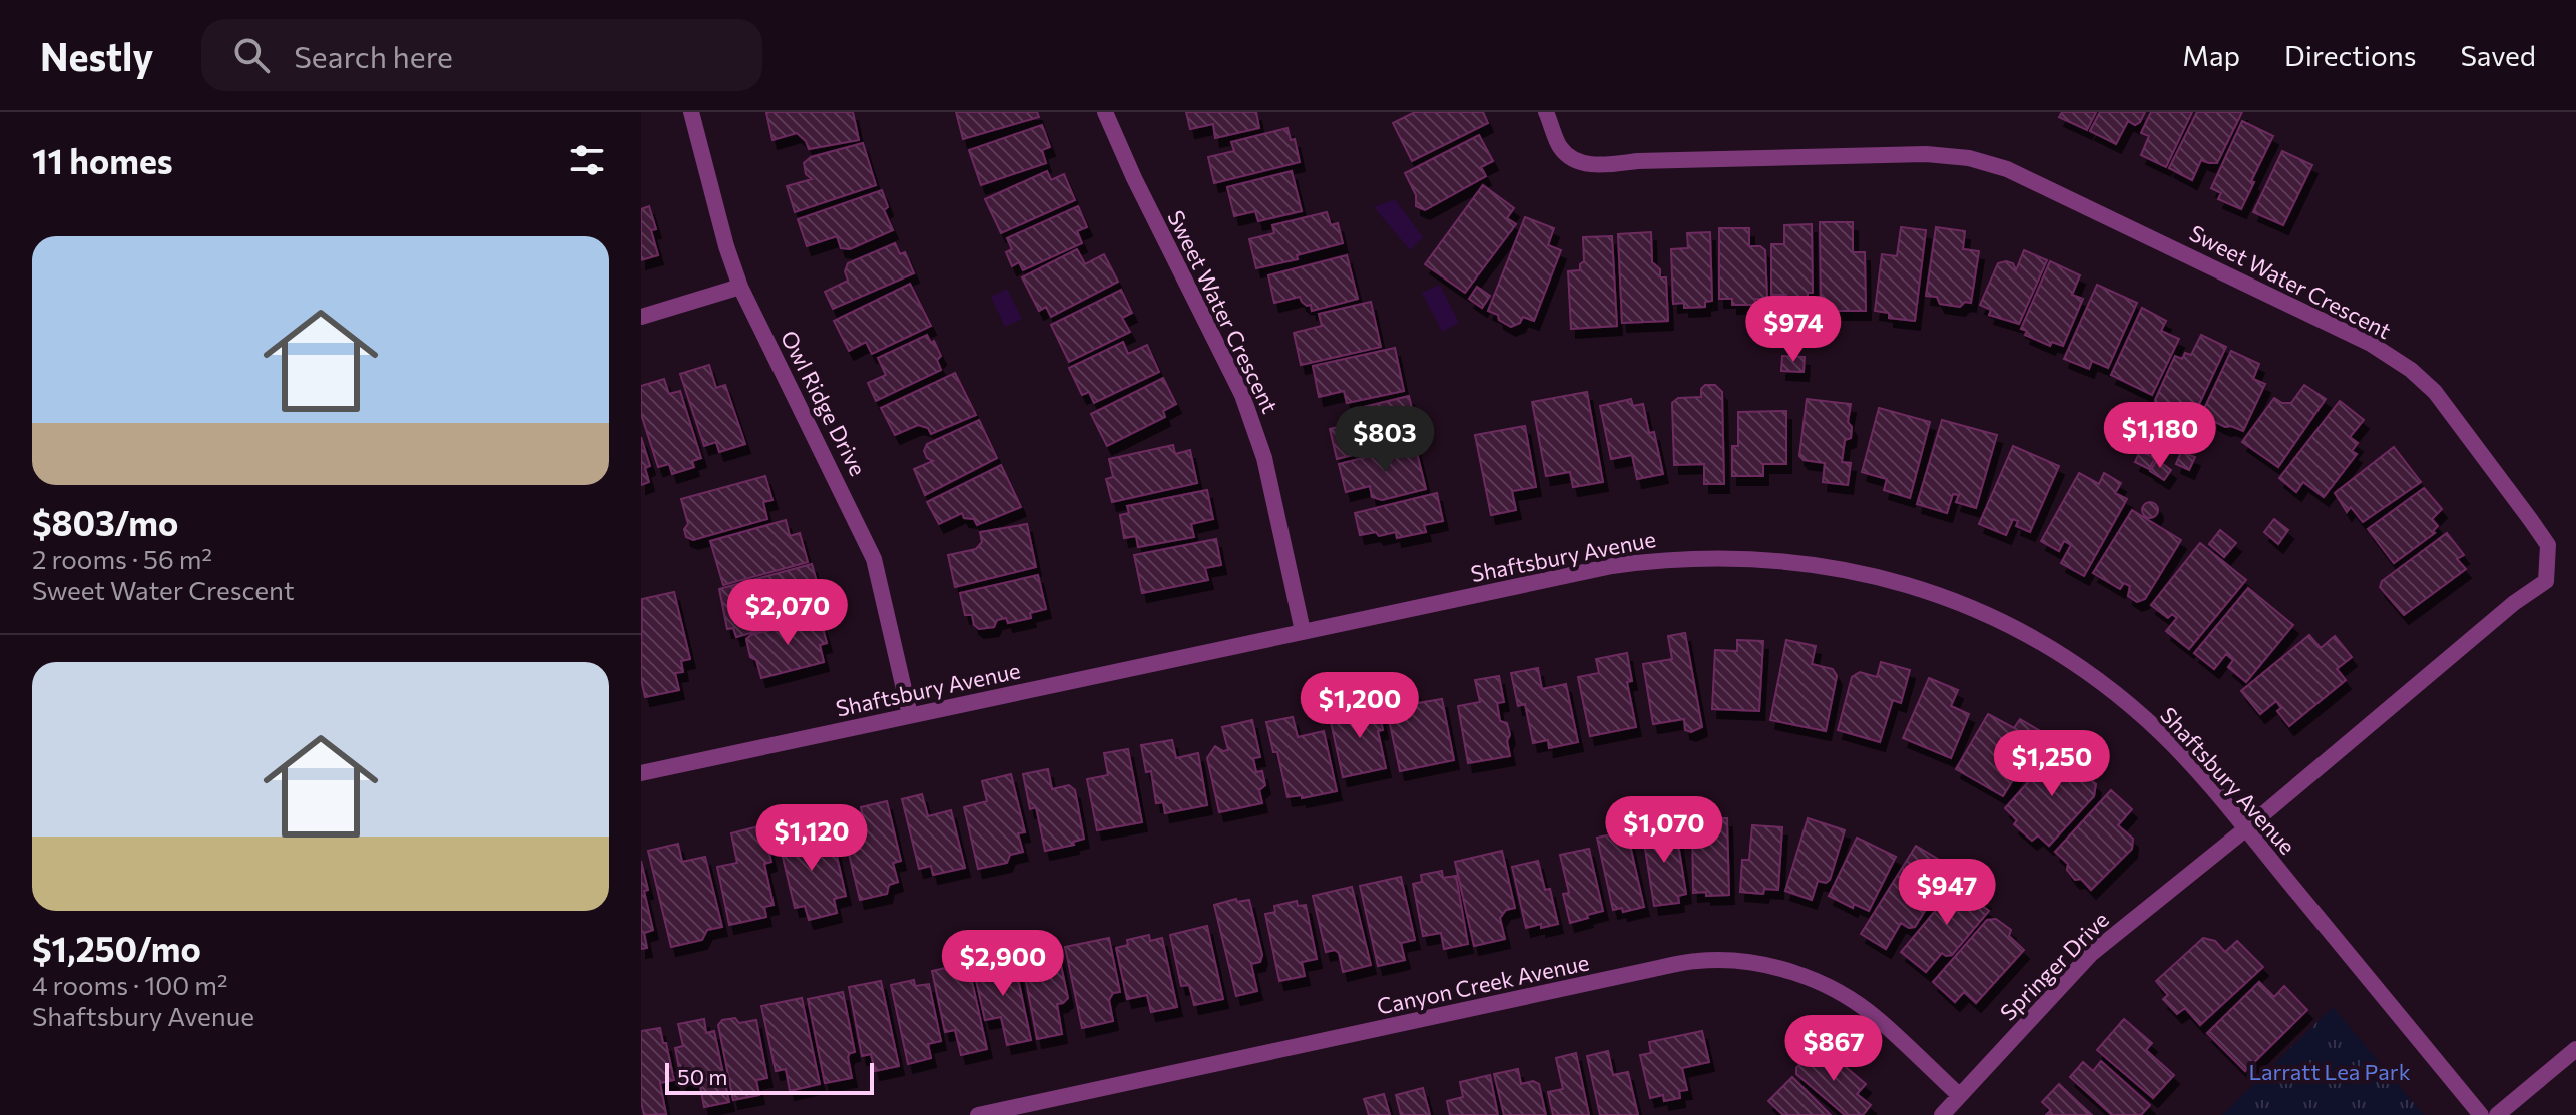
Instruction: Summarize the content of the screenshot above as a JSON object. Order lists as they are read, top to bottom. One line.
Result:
{"streets":{"street":["Sweet Water Crescent","Owl Ridge Drive","Shaftsbury Avenue","Springer Drive","Canyon Creek Avenue"]},"crossings":[["Sweet Water Crescent","Shaftsbury Avenue"],["Sweet Water Crescent","Springer Drive"],["Owl Ridge Drive","Shaftsbury Avenue"],["Shaftsbury Avenue","Springer Drive"],["Springer Drive","Canyon Creek Avenue"]],"parks":["Larratt Lea Park"],"scale_bar":"50 m","page":{"header":"Nestly","search":"Search here","nav":["Map","Directions","Saved"],"heading":"11 homes","list":[{"name":"$803/mo","note":"2 rooms · 56 m² · Sweet Water Crescent"},{"name":"$1,250/mo","note":"4 rooms · 100 m² · Shaftsbury Avenue"}],"price":["$974","$1,180","$803","$2,070","$1,200","$1,250","$1,070","$1,120","$947","$2,900","$867"],"scale":"50 m"}}
